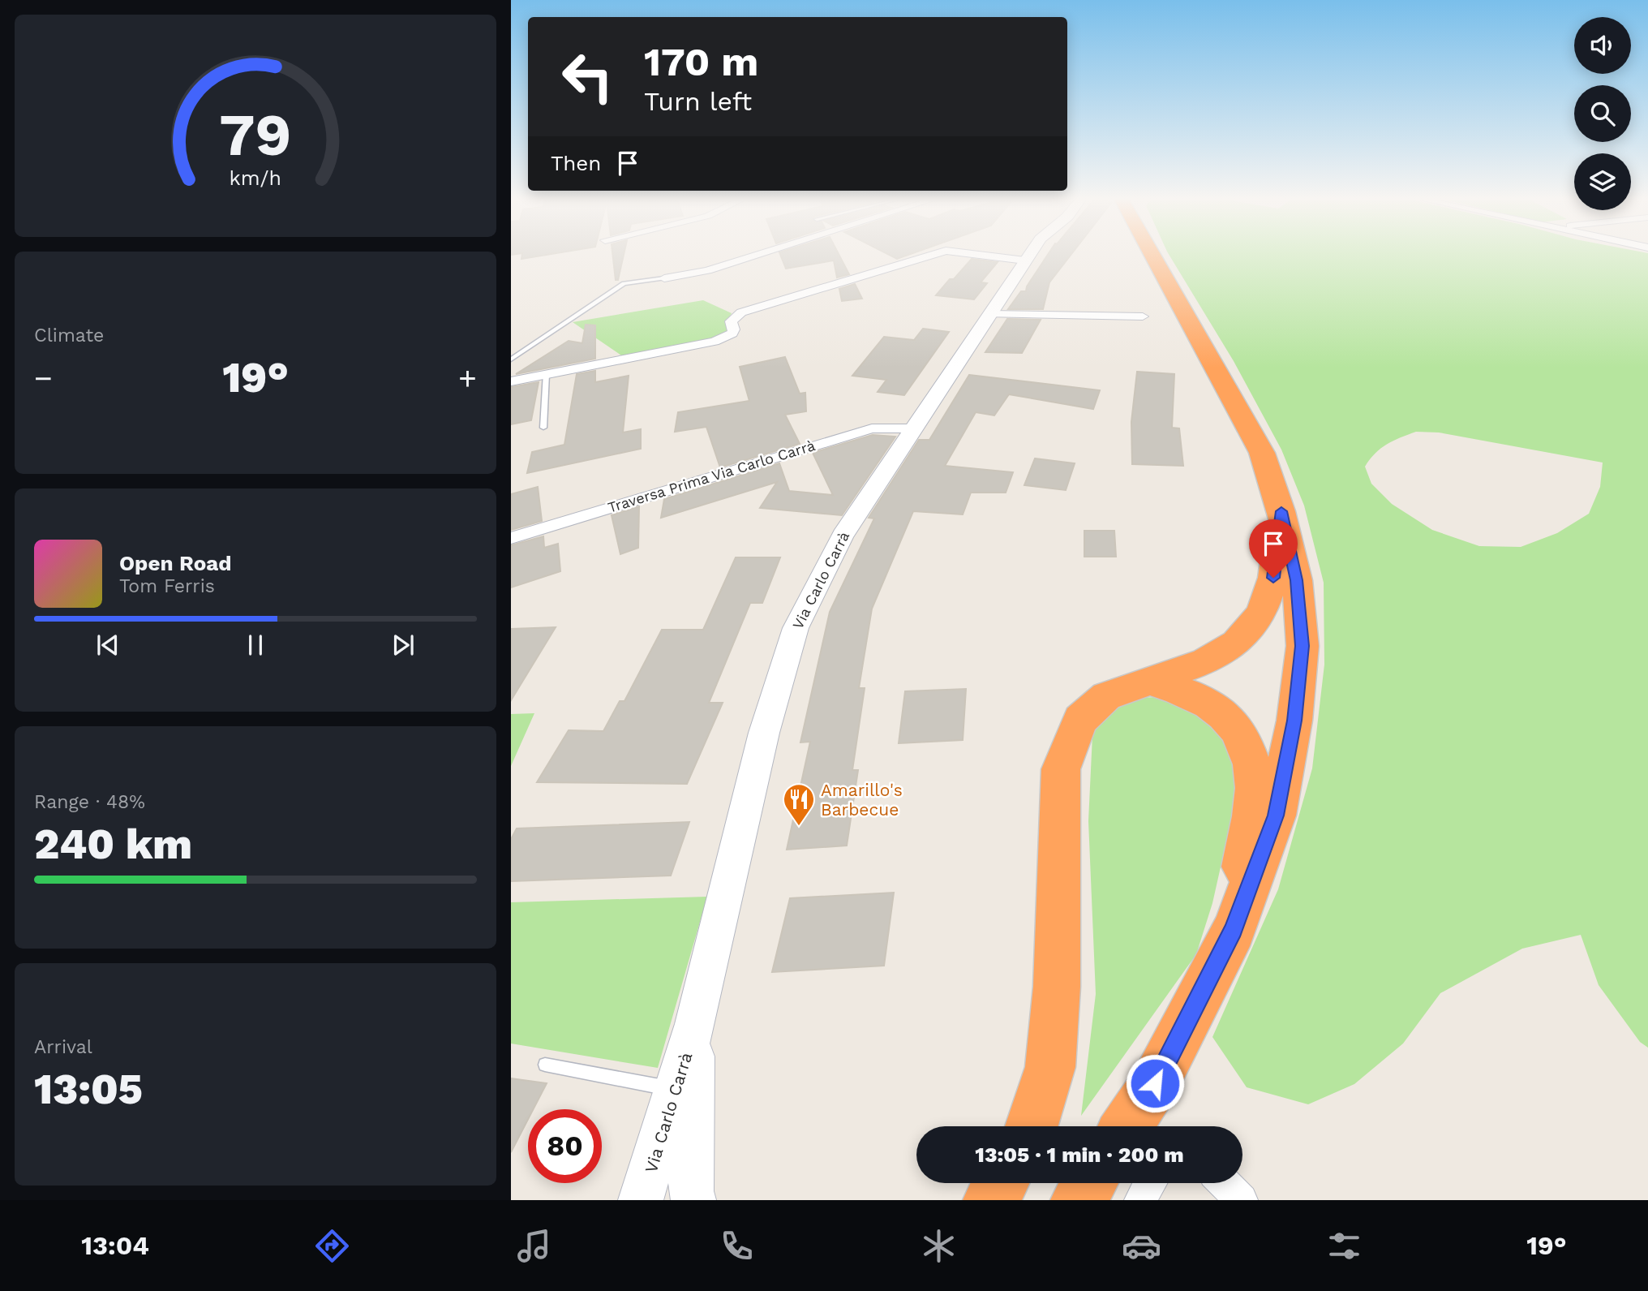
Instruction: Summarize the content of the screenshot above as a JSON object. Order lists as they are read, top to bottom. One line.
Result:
{"streets":{"main road":["Via Carlo Carrà"],"street":["Traversa Prima Via Carlo Carrà"]},"crossings":[["Traversa Prima Via Carlo Carrà","Via Carlo Carrà"]],"places":{"restaurant":["Amarillo's Barbecue"]},"page":{"turn":["170 m","Turn left"],"then":"Then","tile":["Climate",["Range · 48%","240 km"],["Arrival","13:05"]],"heat":["−","19°","+"],"song":["Open Road","Tom Ferris"],"limit":"80","trip":"13:05 · 1 min · 200 m","tabs":["13:04","19°"],"gauge":["79","km/h"]}}
